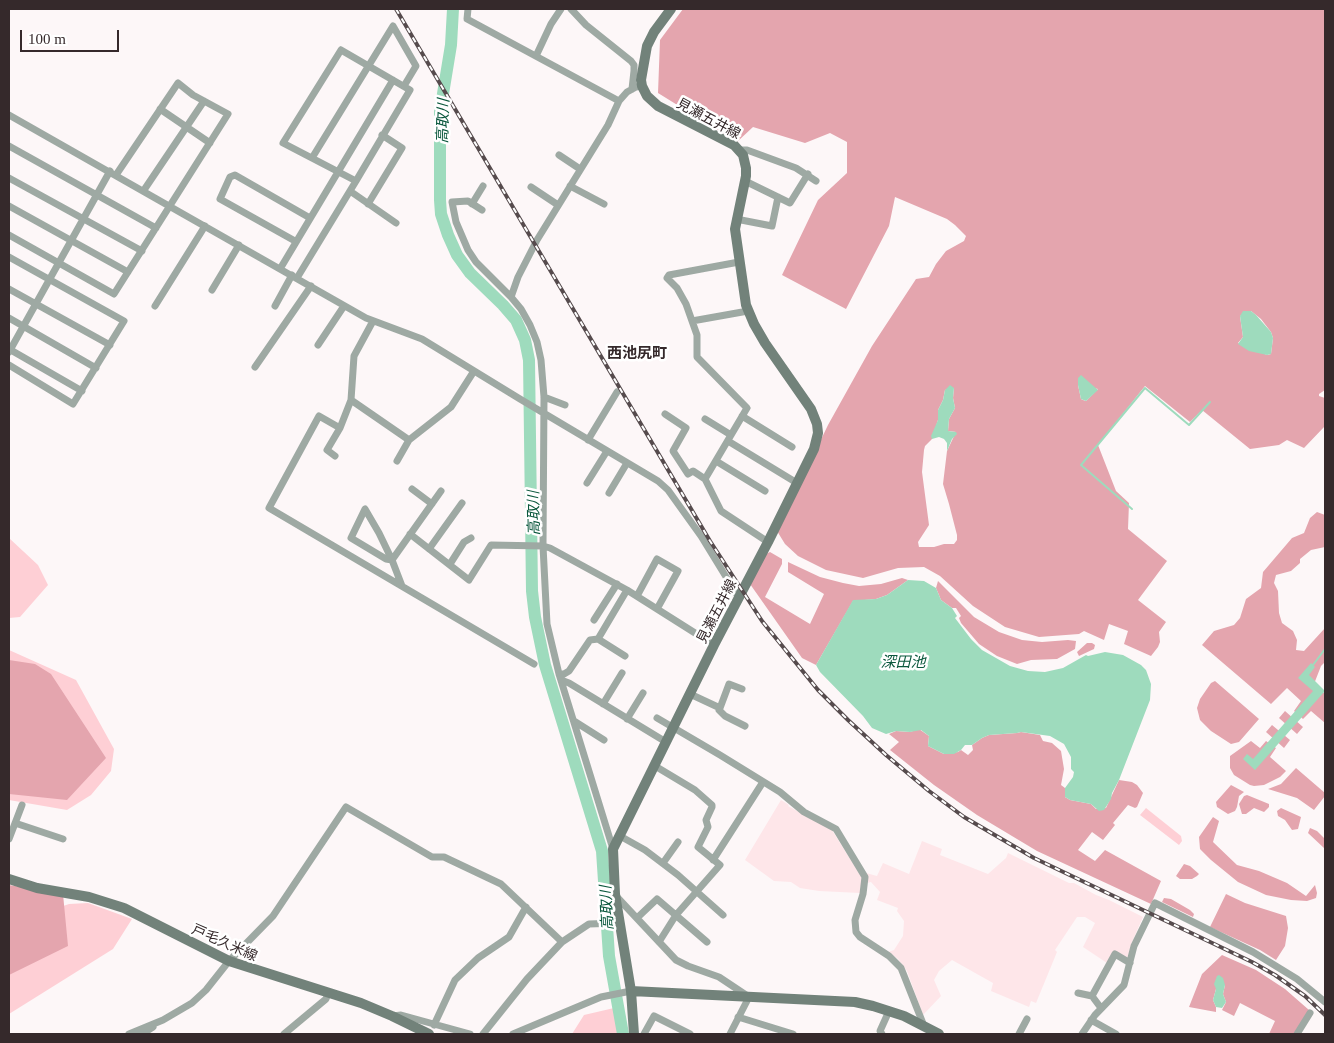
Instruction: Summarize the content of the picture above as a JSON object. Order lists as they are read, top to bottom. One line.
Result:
{"streets":{"main road":["見瀬五井線","戸毛久米線"]},"districts":["西池尻町"],"water":["高取川","深田池"],"scale_bar":"100 m"}
